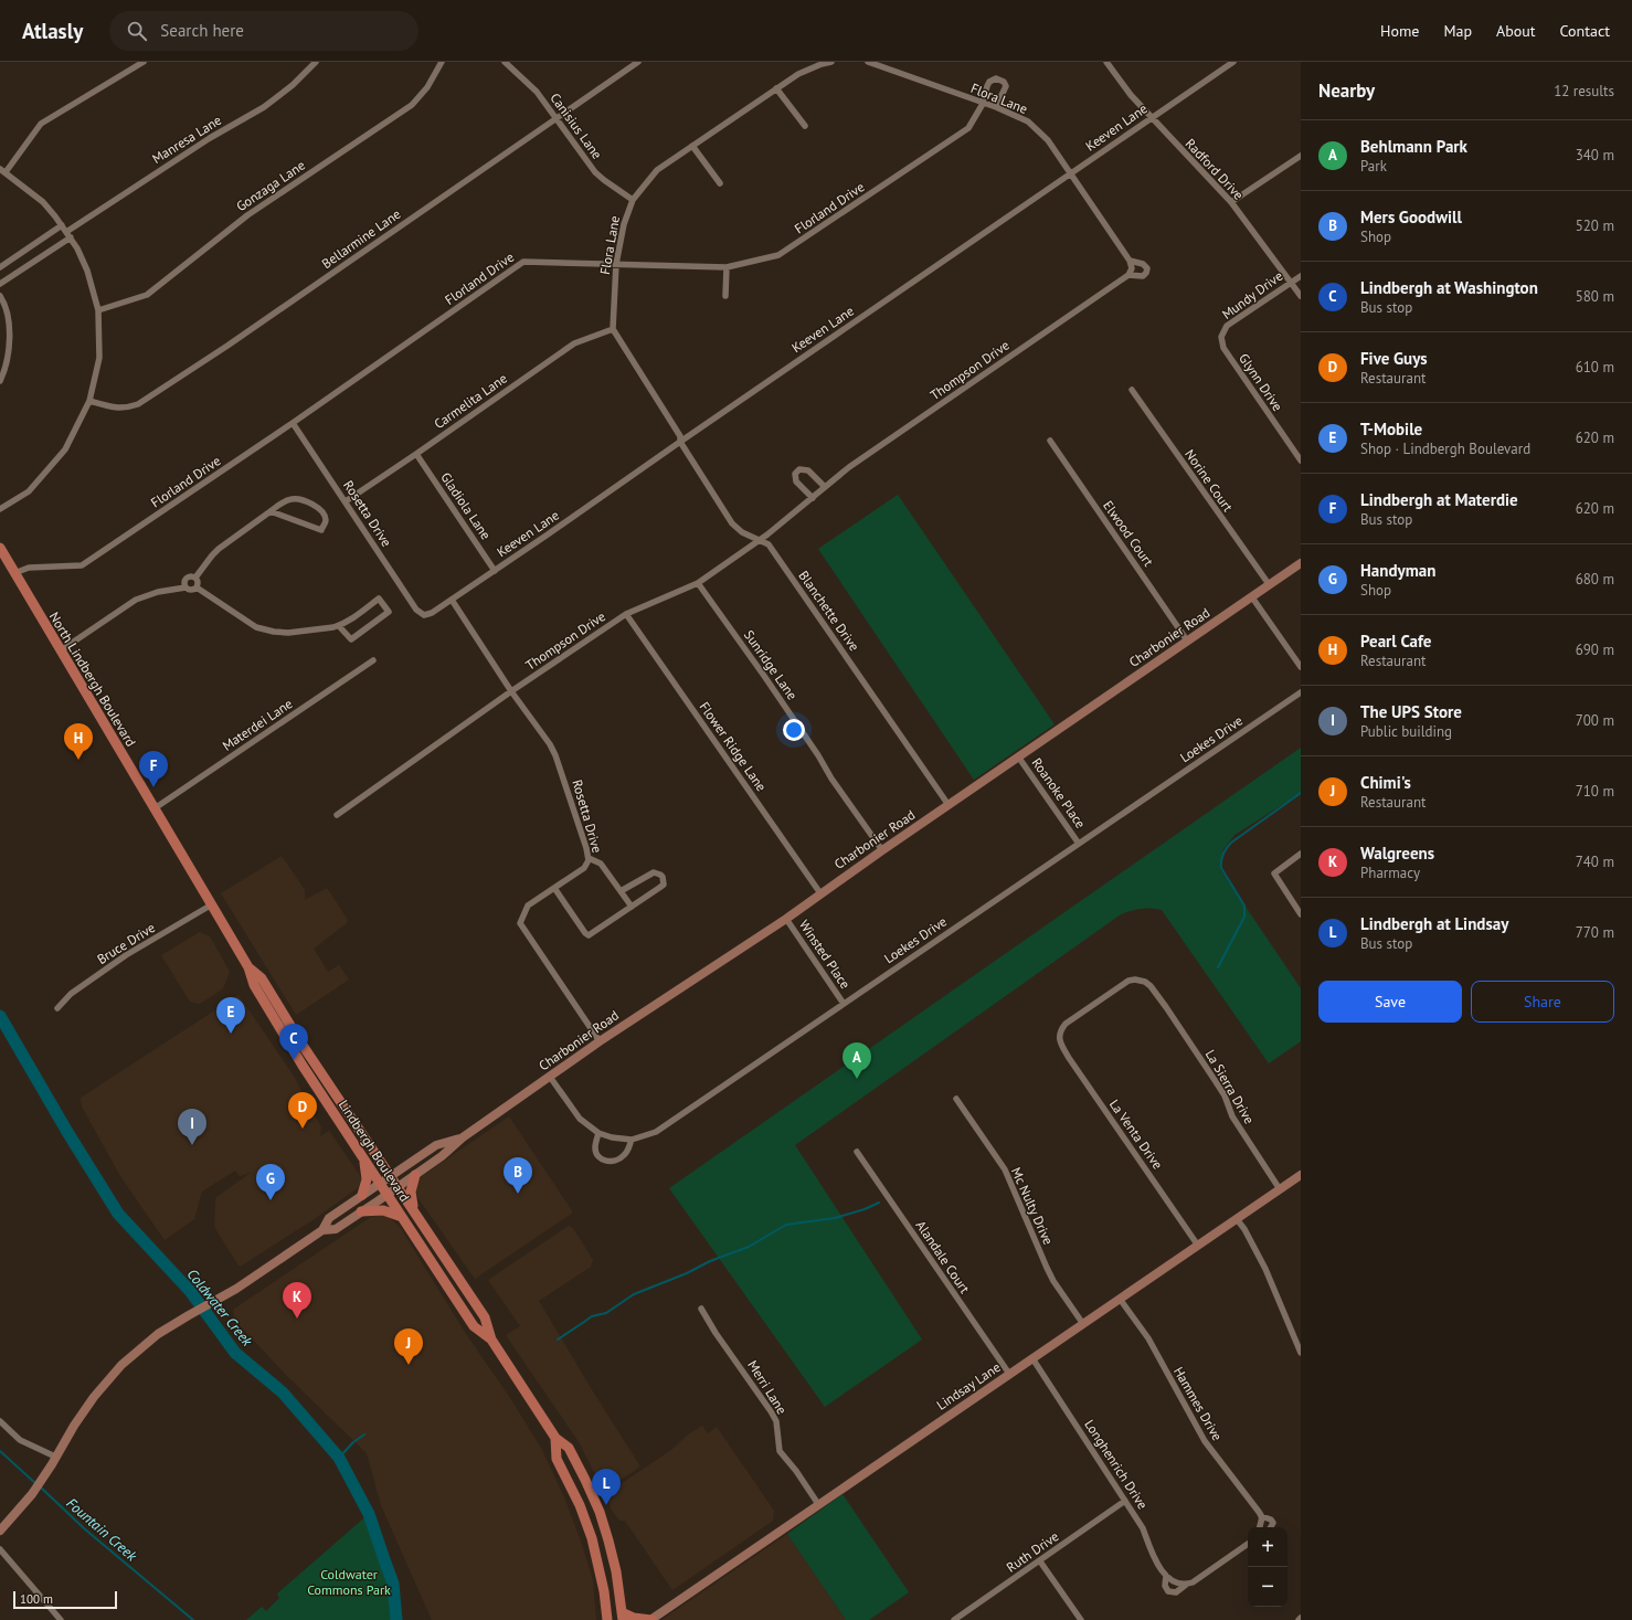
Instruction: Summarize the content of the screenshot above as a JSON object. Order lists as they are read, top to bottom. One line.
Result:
{"streets":{"main road":["Charbonier Road","North Lindbergh Boulevard","Lindbergh Boulevard","Lindsay Lane"],"street":["Flora Lane","Canisius Lane","Keeven Lane","Manresa Lane","Radford Drive","Gonzaga Lane","Florland Drive","Bellarmine Lane","Mundy Drive","Thompson Drive","Glynn Drive","Carmelita Lane","Norine Court","Gladiola Lane","Rosetta Drive","Elwood Court","Blanchette Drive","Sunridge Lane","Materdei Lane","Loekes Drive","Flower Ridge Lane","Roanoke Place","Bruce Drive","Winsted Place","La Sierra Drive","La Venta Drive","Mc Nulty Drive","Alandale Court","Merri Lane","Hammes Drive","Longhenrich Drive","Ruth Drive"]},"crossings":[["Flora Lane","Canisius Lane"],["Flora Lane","Keeven Lane"],["Flora Lane","Florland Drive"],["Flora Lane","Thompson Drive"],["Flora Lane","Carmelita Lane"],["Canisius Lane","Bellarmine Lane"],["Keeven Lane","Radford Drive"],["Keeven Lane","Gladiola Lane"],["Keeven Lane","Rosetta Drive"],["Keeven Lane","Blanchette Drive"],["Radford Drive","Mundy Drive"],["Florland Drive","Rosetta Drive"],["Florland Drive","North Lindbergh Boulevard"],["Mundy Drive","Glynn Drive"],["Thompson Drive","Rosetta Drive"],["Thompson Drive","Blanchette Drive"],["Thompson Drive","Sunridge Lane"],["Thompson Drive","Flower Ridge Lane"],["Carmelita Lane","Gladiola Lane"],["Carmelita Lane","Rosetta Drive"],["Norine Court","Charbonier Road"],["Rosetta Drive","Charbonier Road"],["Elwood Court","Charbonier Road"],["Blanchette Drive","Charbonier Road"],["Charbonier Road","Sunridge Lane"],["Charbonier Road","Loekes Drive"],["Charbonier Road","Flower Ridge Lane"],["Charbonier Road","Roanoke Place"],["Charbonier Road","Winsted Place"],["Charbonier Road","Lindbergh Boulevard"],["North Lindbergh Boulevard","Materdei Lane"],["North Lindbergh Boulevard","Bruce Drive"],["North Lindbergh Boulevard","Lindbergh Boulevard"],["Loekes Drive","Roanoke Place"],["Loekes Drive","Winsted Place"],["La Sierra Drive","La Venta Drive"],["La Sierra Drive","Lindsay Lane"],["La Venta Drive","Lindsay Lane"],["Mc Nulty Drive","Lindsay Lane"],["Alandale Court","Lindsay Lane"],["Lindsay Lane","Merri Lane"],["Lindsay Lane","Hammes Drive"],["Lindsay Lane","Longhenrich Drive"],["Longhenrich Drive","Ruth Drive"]],"water":["Coldwater Creek","Fountain Creek"],"parks":["Coldwater Commons Park"],"scale_bar":"100 m","page":{"header":"Atlasly","search":"Search here","nav":["Home","Map","About","Contact"],"heading":["Nearby","12 results"],"list":[{"mark":"A","name":"Behlmann Park","note":"Park","value":"340 m"},{"mark":"B","name":"Mers Goodwill","note":"Shop","value":"520 m"},{"mark":"C","name":"Lindbergh at Washington","note":"Bus stop","value":"580 m"},{"mark":"D","name":"Five Guys","note":"Restaurant","value":"610 m"},{"mark":"E","name":"T-Mobile","note":"Shop · Lindbergh Boulevard","value":"620 m"},{"mark":"F","name":"Lindbergh at Materdie","note":"Bus stop","value":"620 m"},{"mark":"G","name":"Handyman","note":"Shop","value":"680 m"},{"mark":"H","name":"Pearl Cafe","note":"Restaurant","value":"690 m"},{"mark":"I","name":"The UPS Store","note":"Public building","value":"700 m"},{"mark":"J","name":"Chimi's","note":"Restaurant","value":"710 m"},{"mark":"K","name":"Walgreens","note":"Pharmacy","value":"740 m"},{"mark":"L","name":"Lindbergh at Lindsay","note":"Bus stop","value":"770 m"}],"pins":["H","F","E","C","A","D","I","B","G","K","J","L"],"buttons":["Save","Share"],"map_buttons":["+","−"],"scale":"100 m"}}
